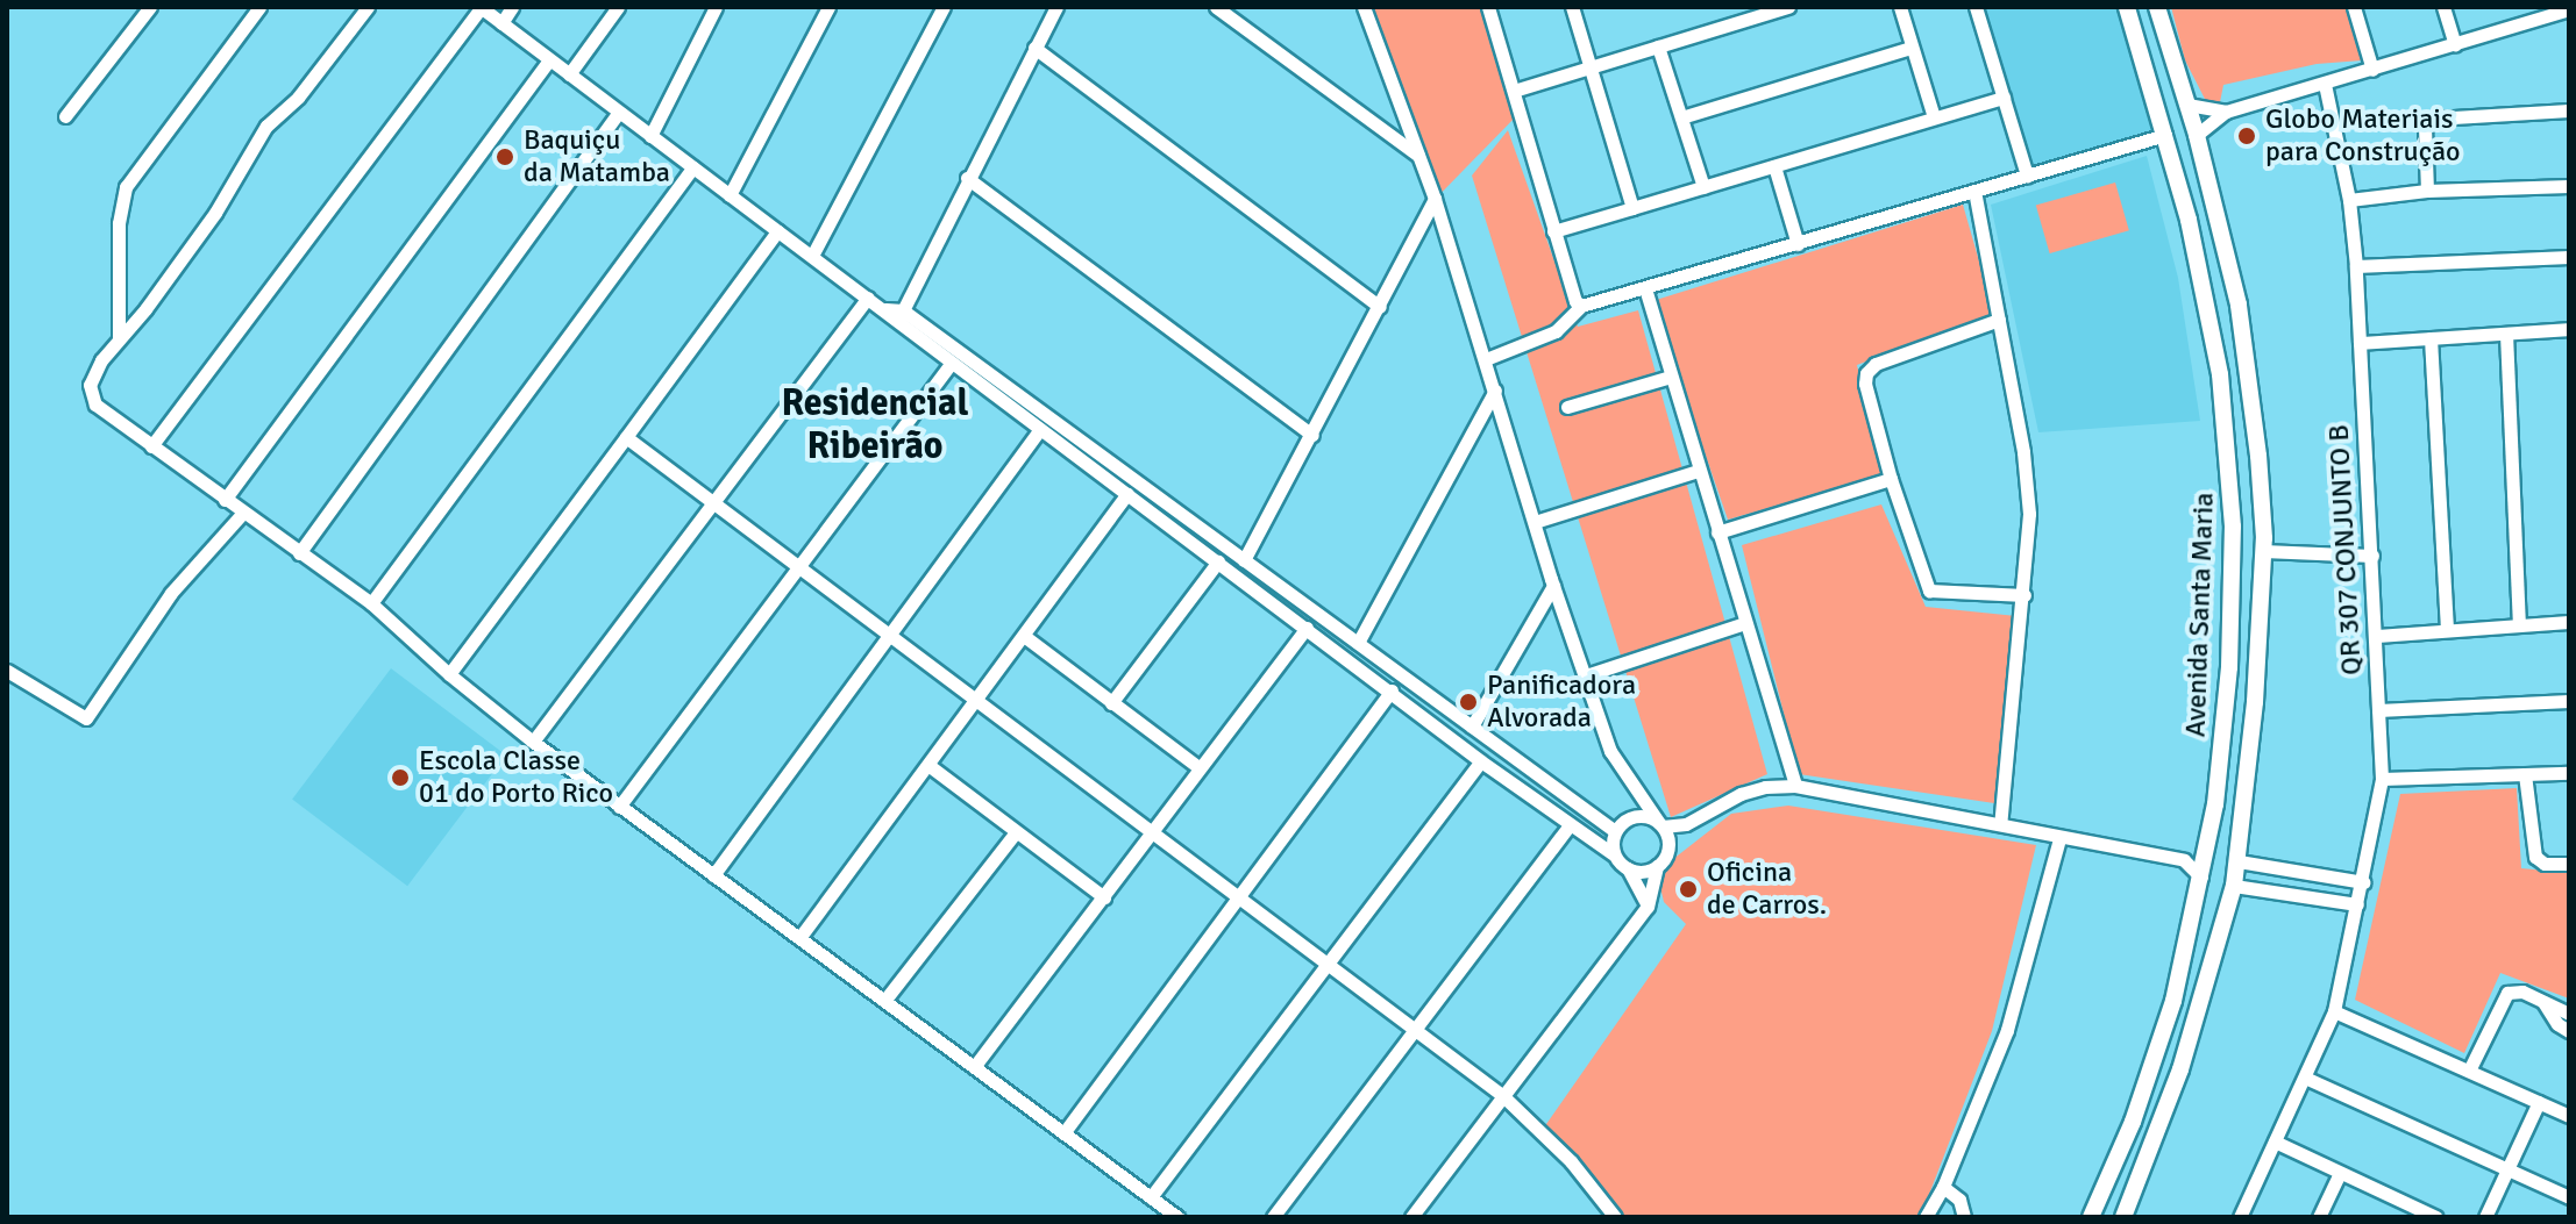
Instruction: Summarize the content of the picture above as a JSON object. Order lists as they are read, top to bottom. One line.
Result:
{"streets":{"main road":["Avenida Santa Maria"],"street":["QR 307 CONJUNTO B"]},"districts":["Residencial Ribeirão"],"places":["Globo Materiais para Construção","Baquiçu da Matamba","Panificadora Alvorada","Escola Classe 01 do Porto Rico","Oficina de Carros."]}
